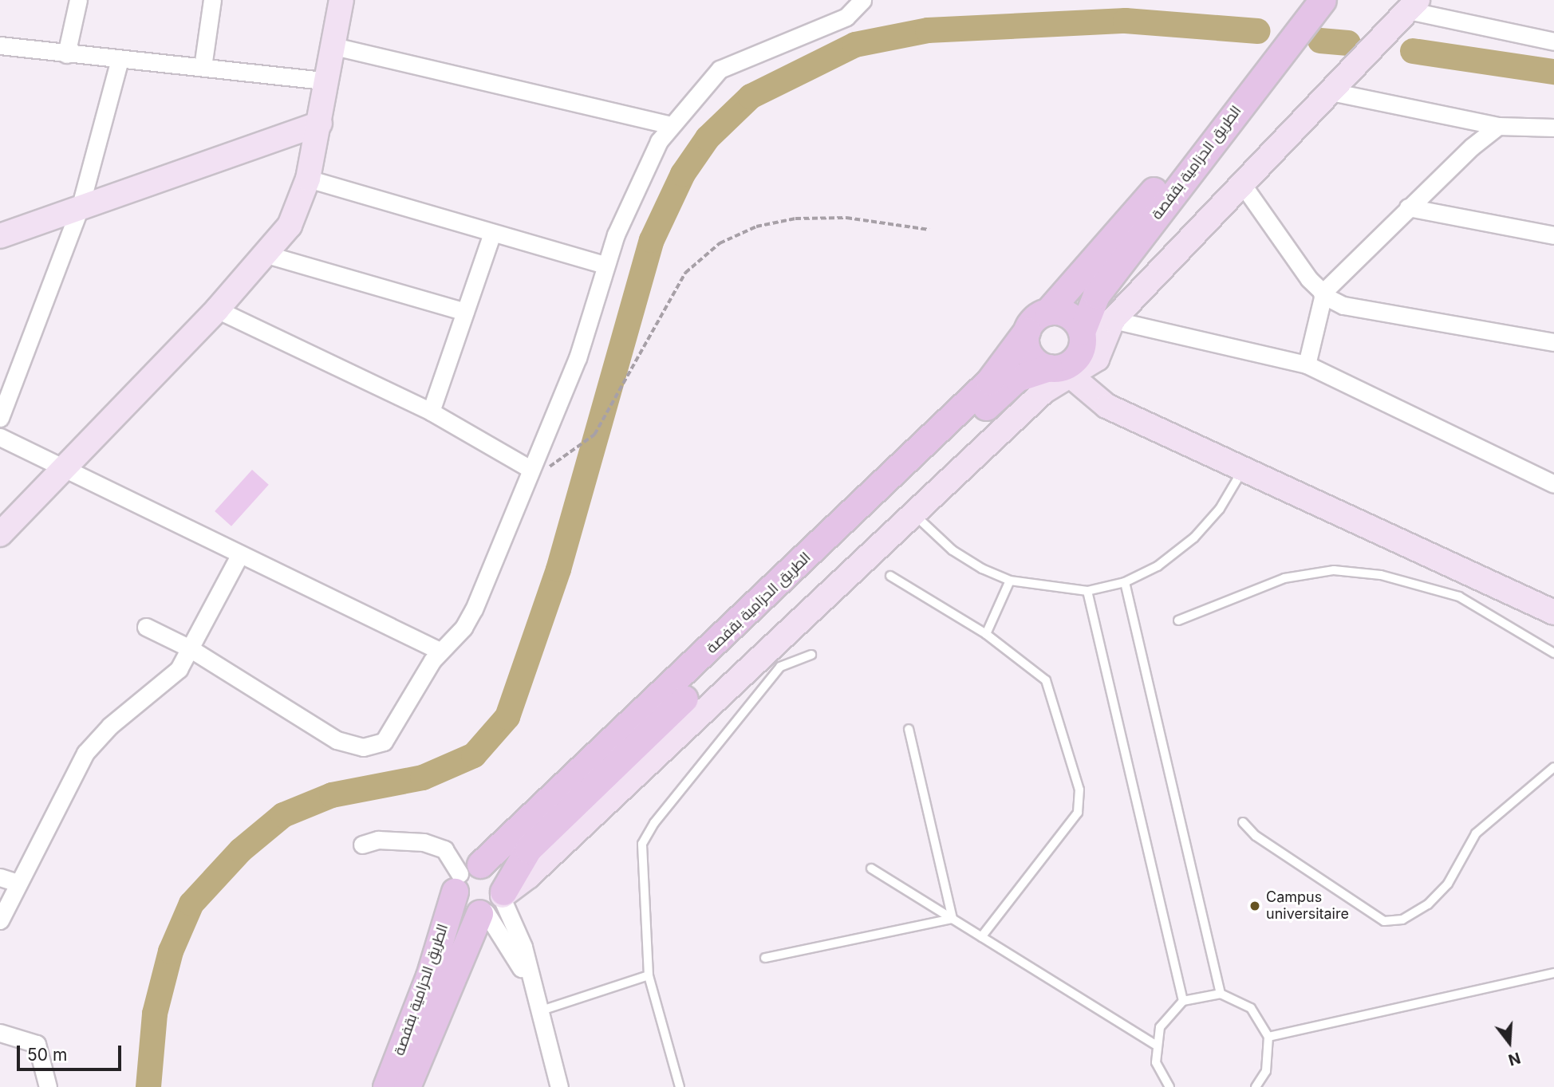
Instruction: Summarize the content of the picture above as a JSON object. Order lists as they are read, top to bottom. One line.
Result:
{"streets":{"main road":["الطريق الحزامية بقفصة"]},"places":["Campus universitaire"],"scale_bar":"50 m","north":"bottom"}
